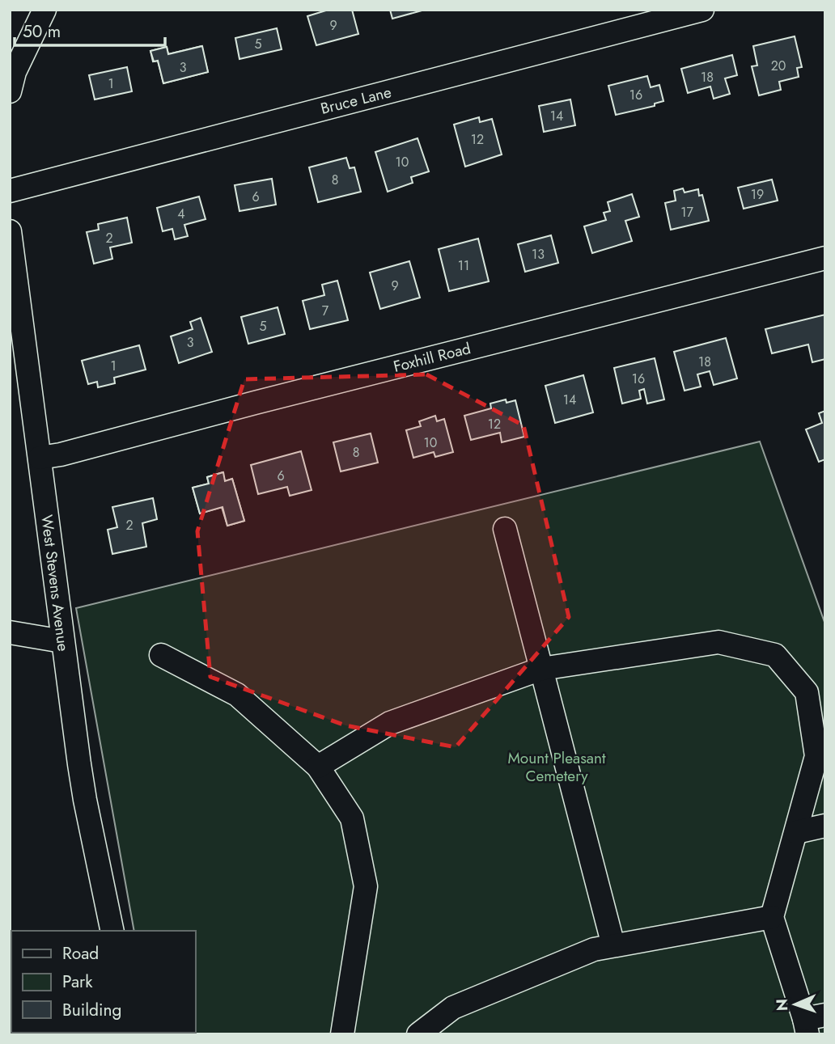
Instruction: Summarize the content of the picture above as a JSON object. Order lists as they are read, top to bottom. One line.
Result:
{"streets":{"street":["Bruce Lane","Foxhill Road","West Stevens Avenue"]},"crossings":[["Foxhill Road","West Stevens Avenue"]],"parks":["Mount Pleasant Cemetery"],"house_numbers":["9","5","20","3","18","1","16","14","12","10","8","19","6","17","4","2","13","11","9","7","5","3","18","1","16","14","12","10","8","6","2"],"legend":["Road","Park","Building"],"scale_bar":"50 m","north":"left"}
